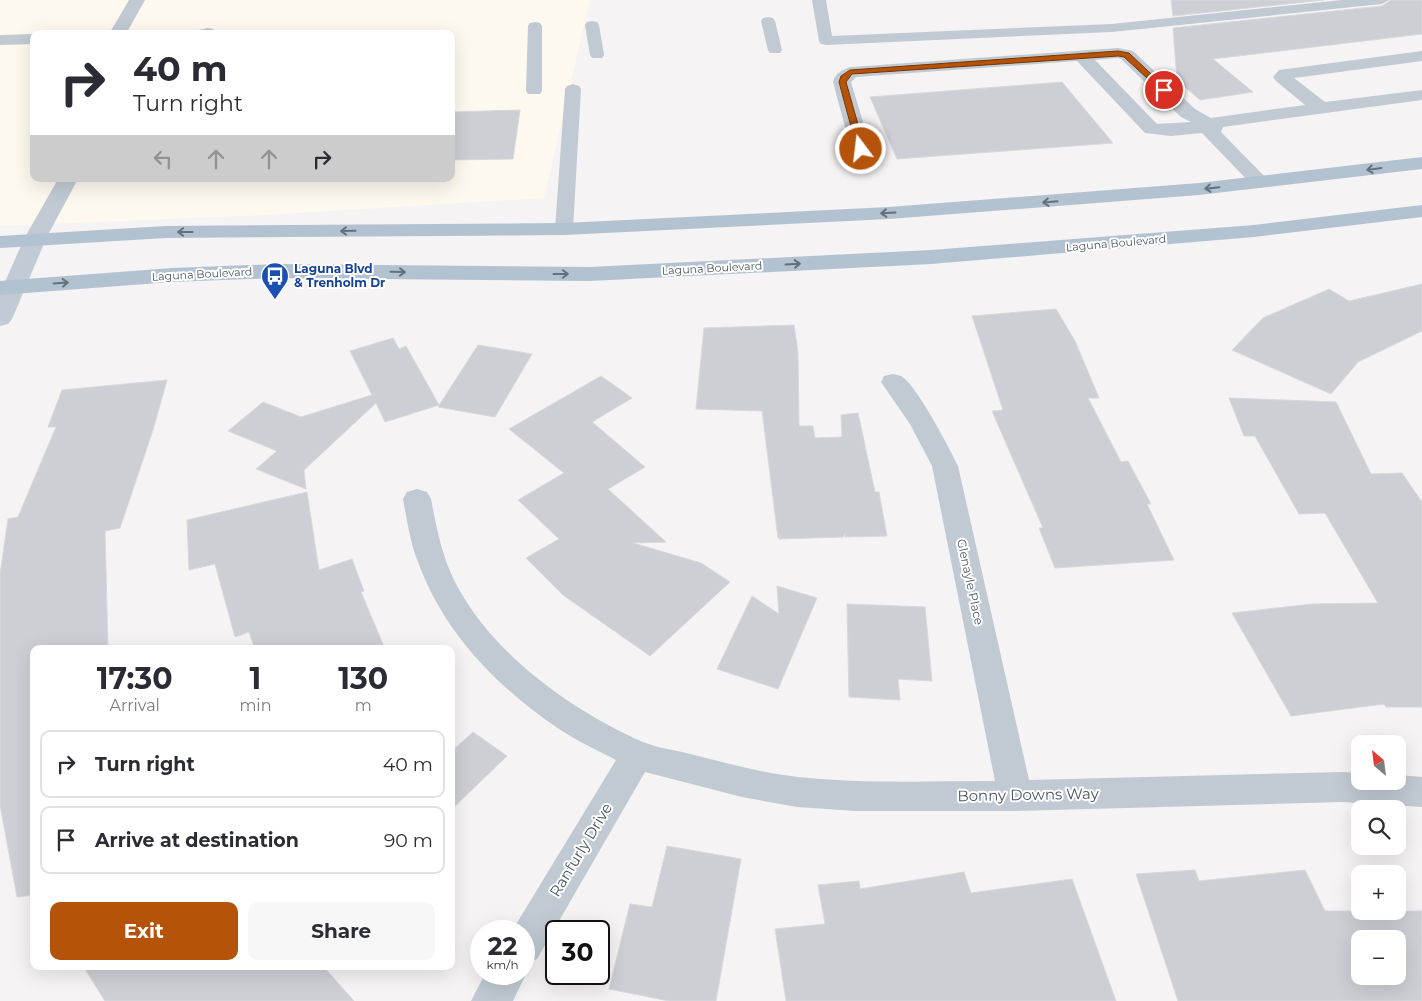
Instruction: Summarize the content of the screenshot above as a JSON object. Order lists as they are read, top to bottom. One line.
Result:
{"streets":{"main road":["Laguna Boulevard"],"street":["Glenayle Place","Bonny Downs Way","Ranfurly Drive"]},"crossings":[["Glenayle Place","Bonny Downs Way"],["Bonny Downs Way","Ranfurly Drive"]],"places":{"bus stop":["Laguna Blvd & Trenholm Dr"]},"north":"top left","page":{"turn":["40 m","Turn right"],"eta":["17:30","Arrival","1","min","130","m"],"list":[{"name":"Turn right","value":"40 m"},{"name":"Arrive at destination","value":"90 m"}],"map_buttons":["+","−"],"buttons":["Exit","Share"],"speed":"22 km/h","limit":"30"}}
